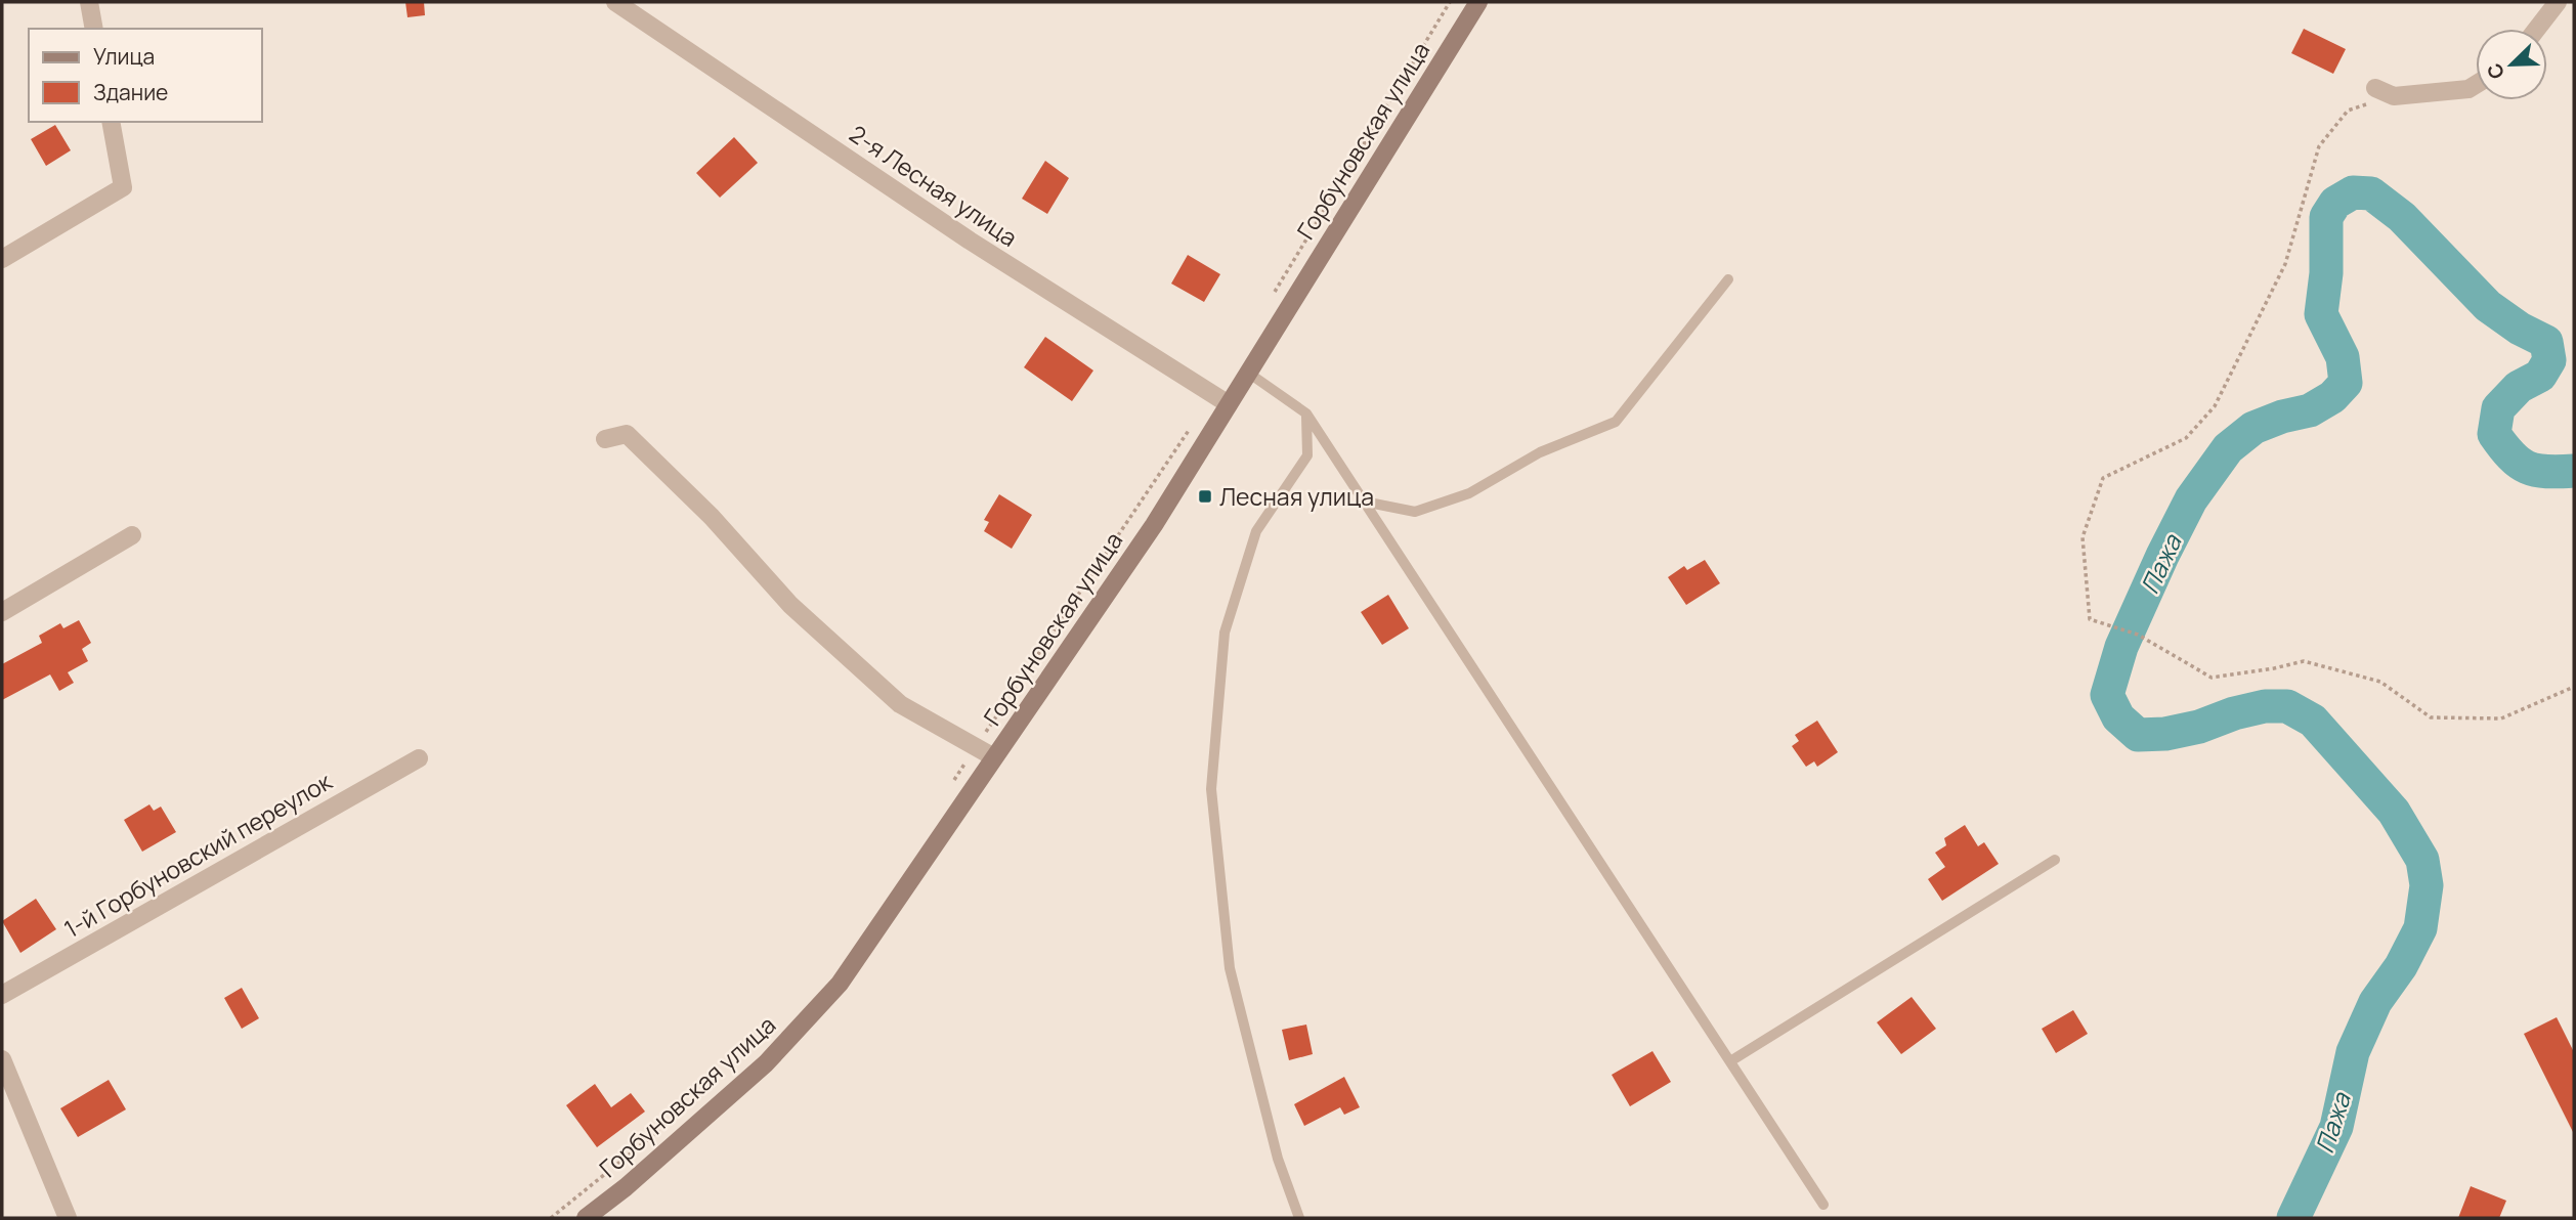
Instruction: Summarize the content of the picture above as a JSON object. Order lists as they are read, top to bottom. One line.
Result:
{"streets":{"main road":["Горбуновская улица"],"street":["2-я Лесная улица","1-й Горбуновский переулок"]},"crossings":[["Горбуновская улица","2-я Лесная улица"]],"water":["Пажа"],"places":{"transit":["Лесная улица"]},"legend":["Улица","Здание"],"north":"bottom left"}
